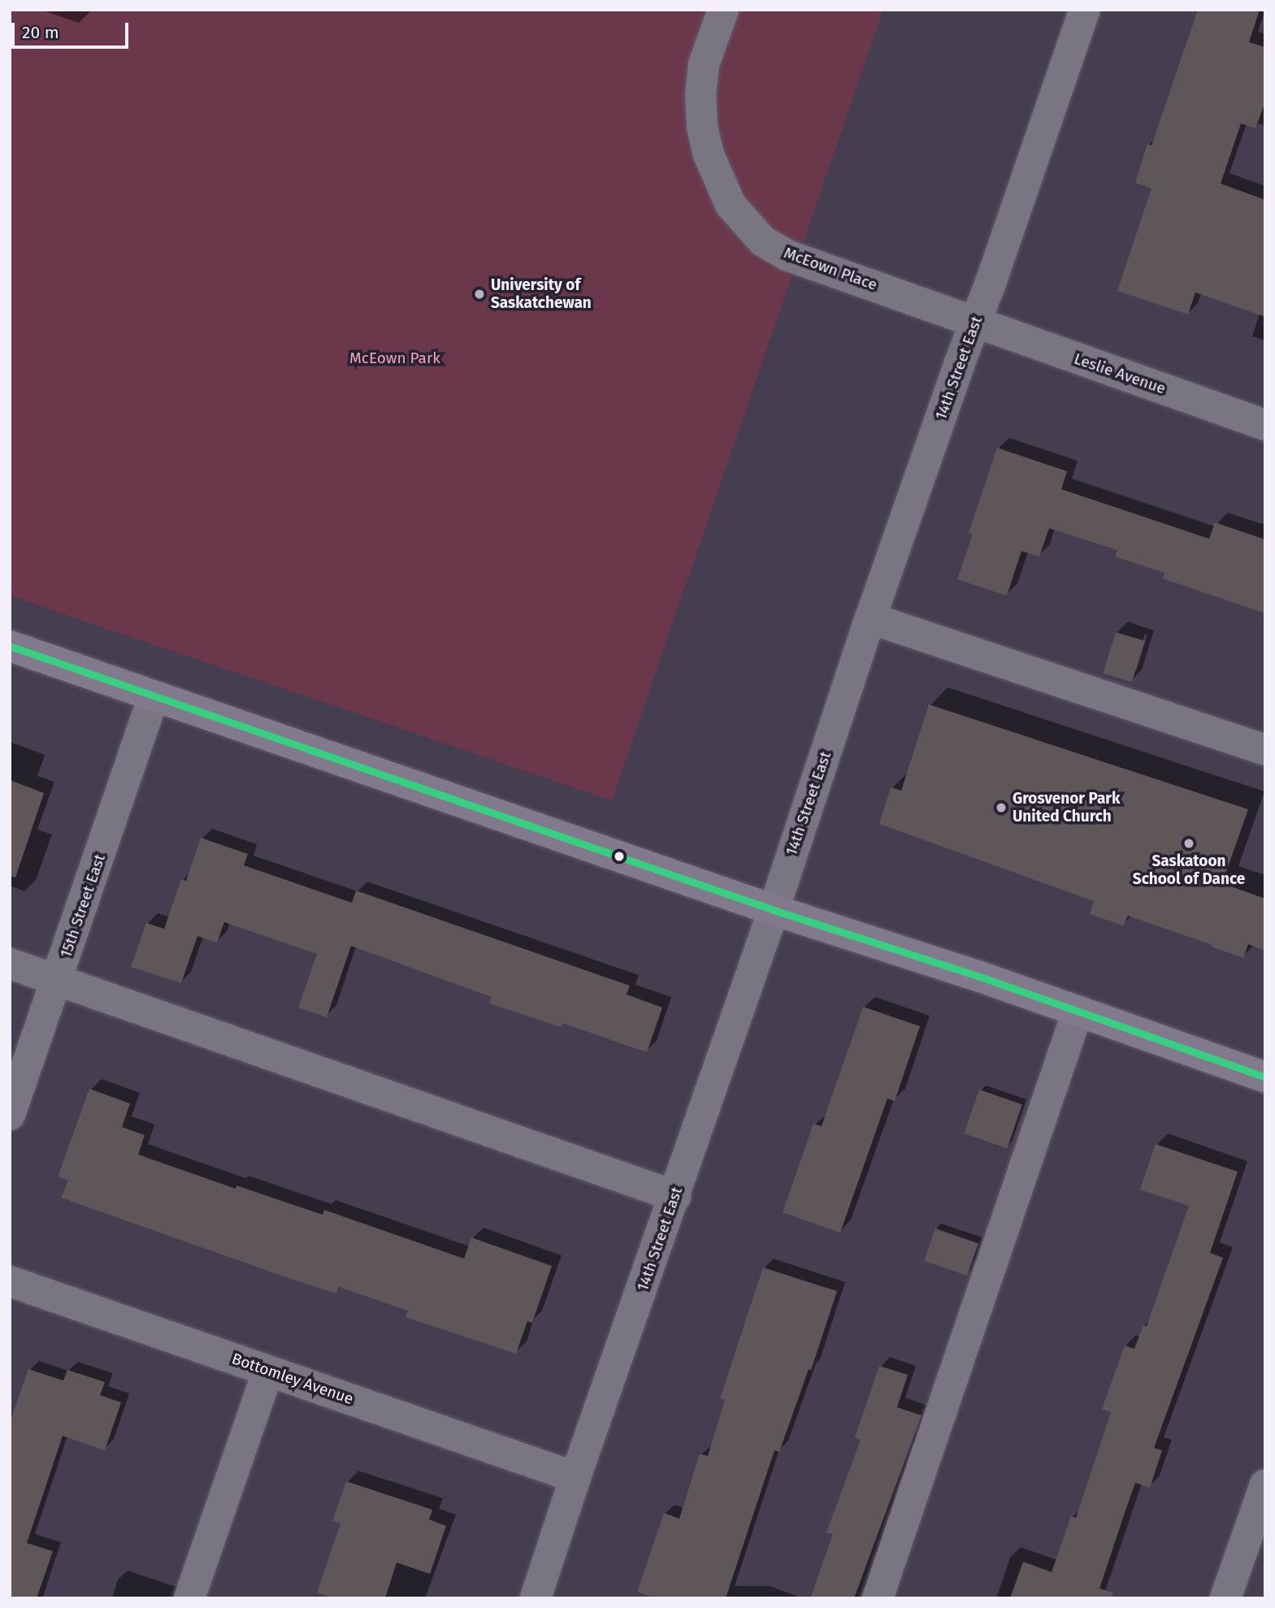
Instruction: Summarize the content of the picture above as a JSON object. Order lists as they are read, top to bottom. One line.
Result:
{"streets":{"street":["McEown Place","14th Street East","Leslie Avenue","15th Street East","Bottomley Avenue"]},"crossings":[["McEown Place","14th Street East"],["McEown Place","Leslie Avenue"],["14th Street East","Leslie Avenue"],["14th Street East","Bottomley Avenue"]],"parks":["McEown Park"],"places":["University of Saskatchewan","Grosvenor Park United Church","Saskatoon School of Dance"],"scale_bar":"20 m"}
